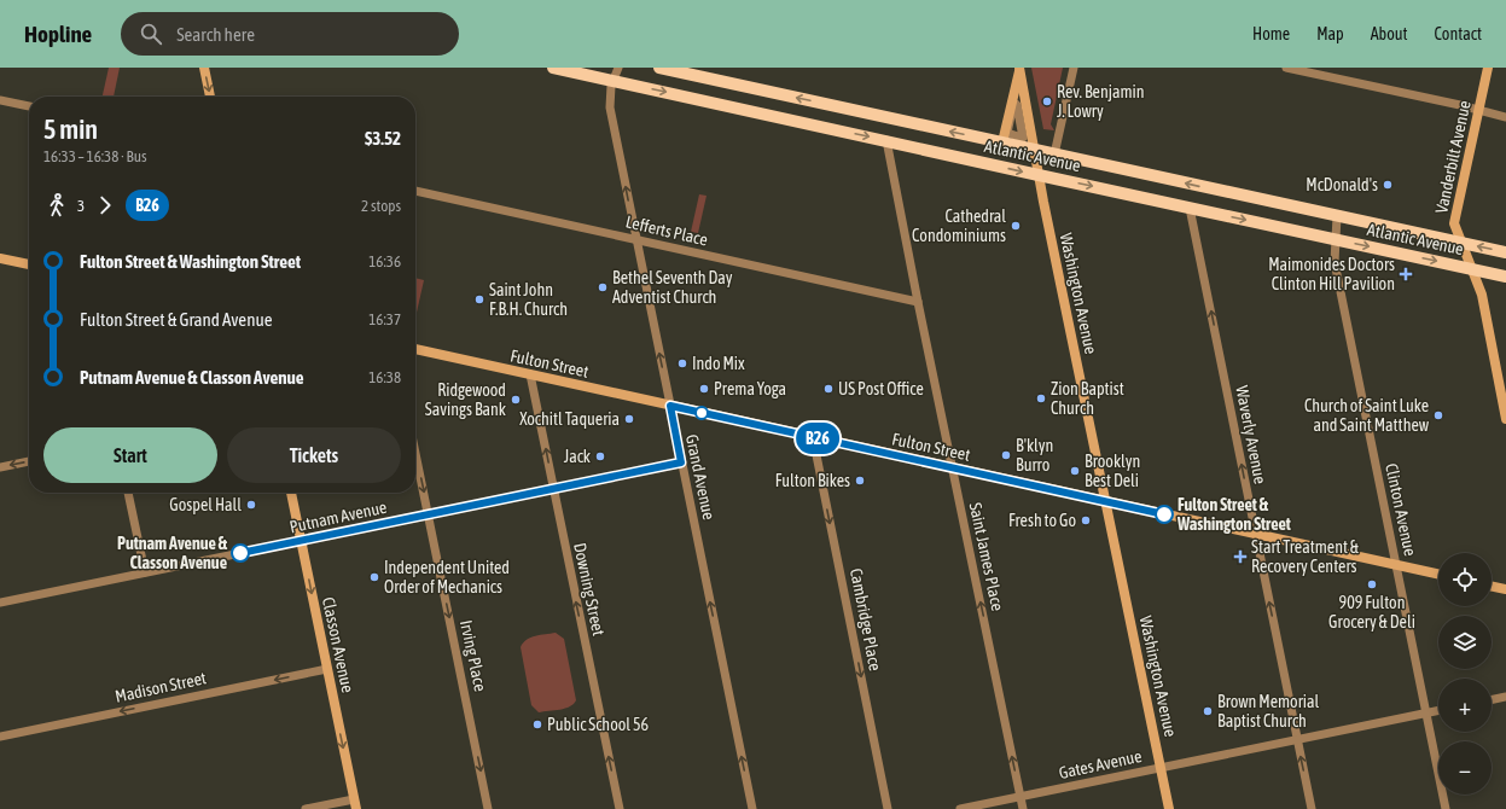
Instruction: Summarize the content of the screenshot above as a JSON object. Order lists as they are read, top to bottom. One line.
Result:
{"streets":{"main road":["Atlantic Avenue","Vanderbilt Avenue","Washington Avenue","Fulton Street","Classon Avenue"],"street":["Lefferts Place","Waverly Avenue","Grand Avenue","Clinton Avenue","Putnam Avenue","Saint James Place","Downing Street","Cambridge Place","Irving Place","Madison Street","Gates Avenue"]},"crossings":[["Atlantic Avenue","Vanderbilt Avenue"],["Atlantic Avenue","Washington Avenue"],["Atlantic Avenue","Waverly Avenue"],["Atlantic Avenue","Grand Avenue"],["Atlantic Avenue","Clinton Avenue"],["Atlantic Avenue","Saint James Place"],["Lefferts Place","Grand Avenue"],["Lefferts Place","Saint James Place"],["Washington Avenue","Fulton Street"],["Washington Avenue","Gates Avenue"],["Fulton Street","Waverly Avenue"],["Fulton Street","Grand Avenue"],["Fulton Street","Clinton Avenue"],["Fulton Street","Saint James Place"],["Fulton Street","Downing Street"],["Fulton Street","Cambridge Place"],["Waverly Avenue","Gates Avenue"],["Grand Avenue","Putnam Avenue"],["Clinton Avenue","Gates Avenue"],["Putnam Avenue","Downing Street"],["Putnam Avenue","Classon Avenue"],["Putnam Avenue","Irving Place"],["Saint James Place","Gates Avenue"],["Classon Avenue","Madison Street"]],"one_way":["Waverly Avenue","Grand Avenue","Saint James Place","Downing Street","Cambridge Place","Classon Avenue","Irving Place","Madison Street"],"places":{"other":["Rev. Benjamin J. Lowry","McDonald's","Cathedral Condominiums","Bethel Seventh Day Adventist Church","Saint John F.B.H. Church","Indo Mix","Prema Yoga","US Post Office","Zion Baptist Church","Ridgewood Savings Bank","Church of Saint Luke and Saint Matthew","Xochitl Taqueria","B'klyn Burro","Jack","Brooklyn Best Deli","Fulton Bikes","Gospel Hall","Fulton Street & Washington Street","Fresh to Go","Putnam Avenue & Classon Avenue","Independent United Order of Mechanics","909 Fulton Grocery & Deli","Brown Memorial Baptist Church","Public School 56"],"health":["Maimonides Doctors Clinton Hill Pavilion","Start Treatment & Recovery Centers"]},"lines":["bus line B26"],"page":{"header":"Hopline","search":"Search here","nav":["Home","Map","About","Contact"],"on_map":"B26","heading":["5 min","16:33 – 16:38 · Bus","$3.52"],"legs":["3","B26","2 stops"],"list":[{"name":"Fulton Street & Washington Street","value":"16:36"},{"name":"Fulton Street & Grand Avenue","value":"16:37"},{"name":"Putnam Avenue & Classon Avenue","value":"16:38"}],"buttons":["Start","Tickets"],"map_buttons":["+","−"]}}
